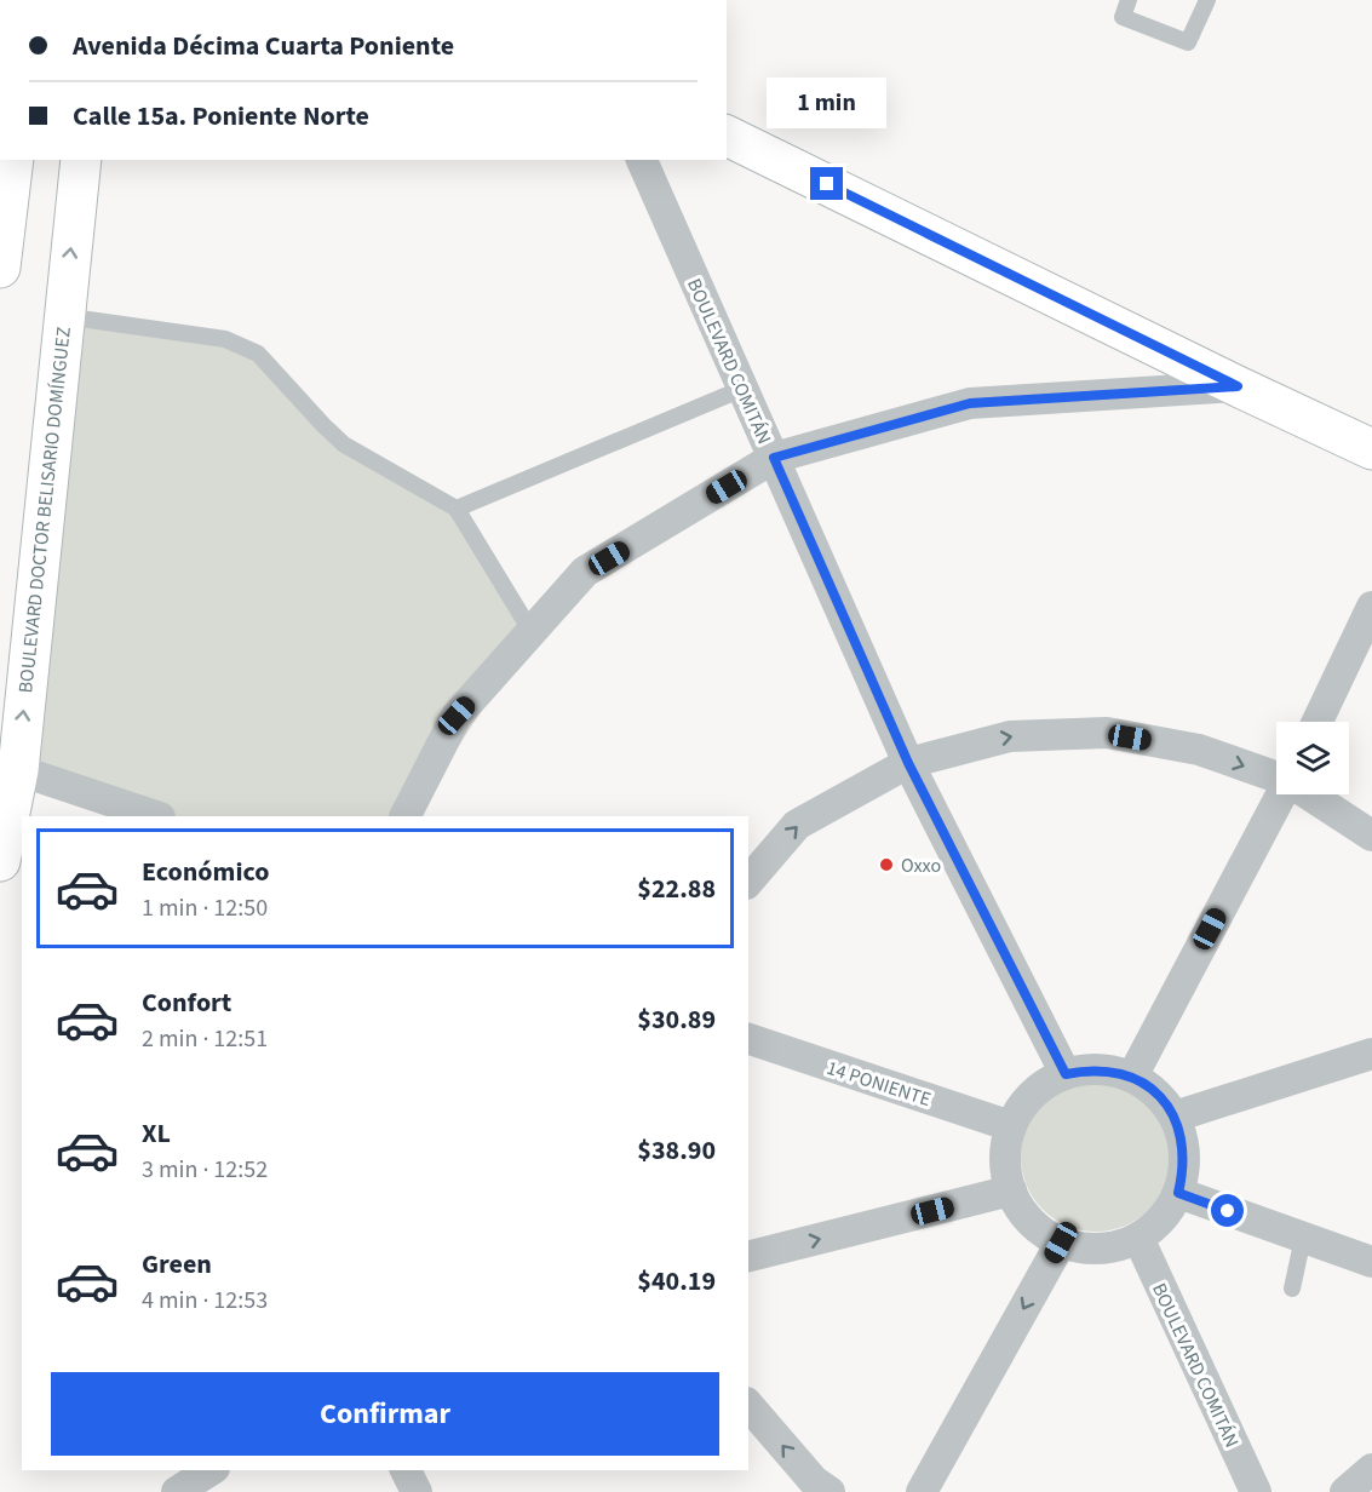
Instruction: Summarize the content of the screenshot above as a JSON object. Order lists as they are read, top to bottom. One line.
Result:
{"streets":{"main road":["BOULEVARD DOCTOR BELISARIO DOMÍNGUEZ"],"street":["BOULEVARD COMITÁN","14 PONIENTE"]},"crossings":[["BOULEVARD COMITÁN","14 PONIENTE"]],"one_way":["BOULEVARD DOCTOR BELISARIO DOMÍNGUEZ"],"places":["Oxxo"],"page":{"banner":["Avenida Décima Cuarta Poniente","Calle 15a. Poniente Norte"],"bubble":"1 min","list":[{"name":"Económico","note":"1 min · 12:50","value":"$22.88"},{"name":"Confort","note":"2 min · 12:51","value":"$30.89"},{"name":"XL","note":"3 min · 12:52","value":"$38.90"},{"name":"Green","note":"4 min · 12:53","value":"$40.19"}],"buttons":"Confirmar"}}
